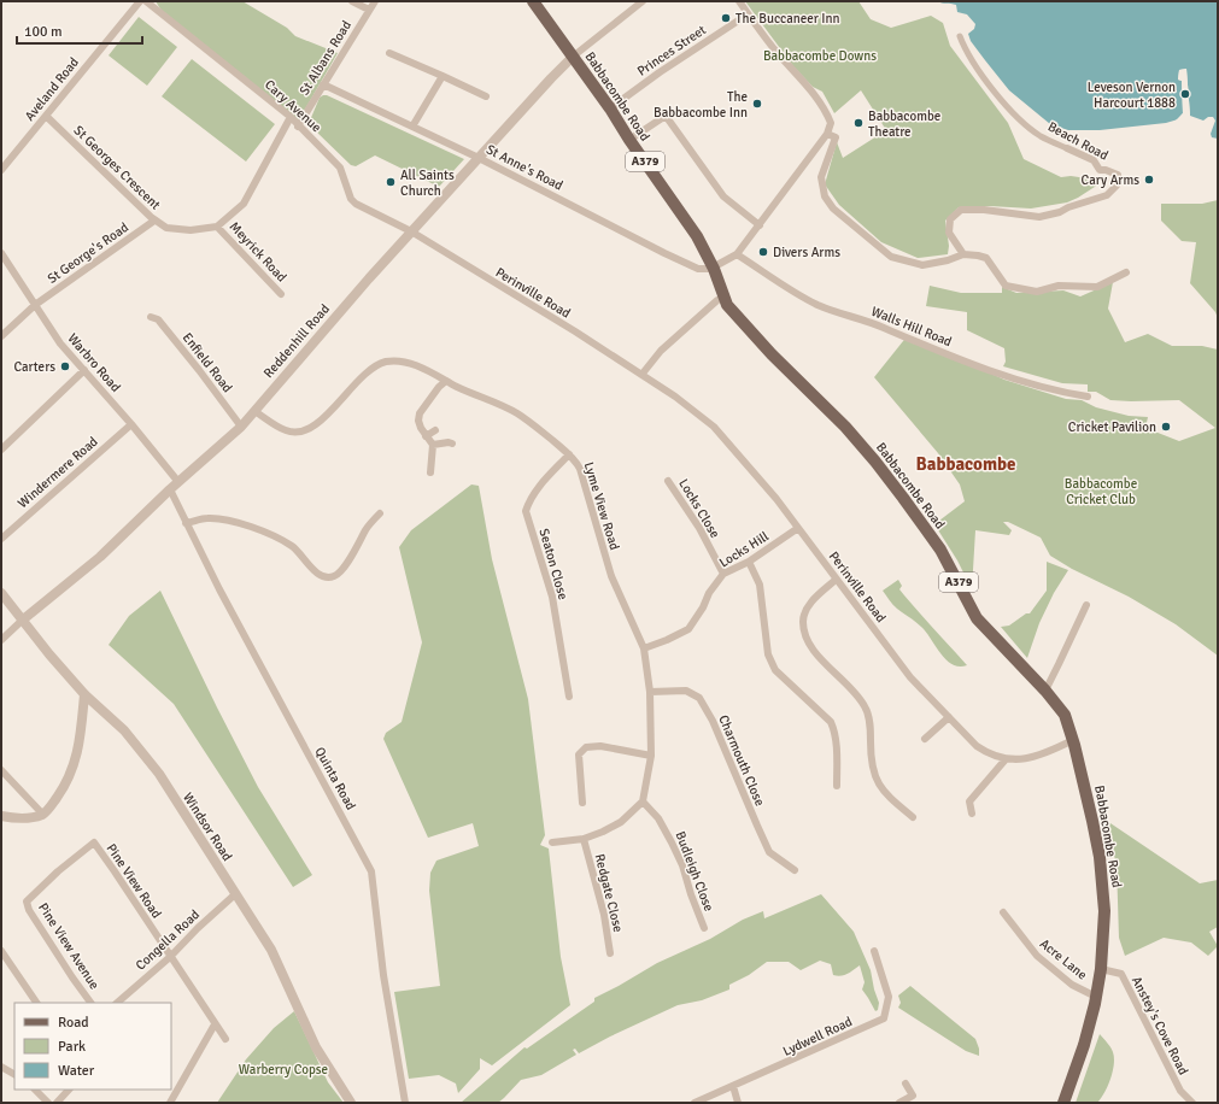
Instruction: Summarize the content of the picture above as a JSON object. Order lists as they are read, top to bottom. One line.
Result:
{"streets":{"main road":["Babbacombe Road","A379"],"street":["Princes Street","St Albans Road","Aveland Road","Cary Avenue","Beach Road","St Georges Crescent","St Anne's Road","Meyrick Road","St George's Road","Perinville Road","Walls Hill Road","Reddenhill Road","Warbro Road","Enfield Road","Windermere Road","Lyme View Road","Locks Close","Locks Hill","Seaton Close","Charmouth Close","Quinta Road","Windsor Road","Budleigh Close","Pine View Road","Redgate Close","Congella Road","Pine View Avenue","Acre Lane","Anstey's Cove Road","Lydwell Road"]},"crossings":[["Princes Street","Babbacombe Road"],["St Albans Road","Cary Avenue"],["St Albans Road","St Anne's Road"],["Aveland Road","St Georges Crescent"],["Babbacombe Road","St Anne's Road"],["Babbacombe Road","Perinville Road"],["Babbacombe Road","Reddenhill Road"],["Babbacombe Road","Acre Lane"],["Babbacombe Road","Anstey's Cove Road"],["Cary Avenue","Perinville Road"],["Cary Avenue","Reddenhill Road"],["St Georges Crescent","Meyrick Road"],["St Georges Crescent","St George's Road"],["St Anne's Road","Reddenhill Road"],["St George's Road","Warbro Road"],["Perinville Road","Reddenhill Road"],["Perinville Road","Locks Hill"],["Reddenhill Road","Warbro Road"],["Reddenhill Road","Enfield Road"],["Reddenhill Road","Lyme View Road"],["Reddenhill Road","Quinta Road"],["Reddenhill Road","Windsor Road"],["Warbro Road","Windermere Road"],["Lyme View Road","Locks Hill"],["Lyme View Road","Seaton Close"],["Lyme View Road","Charmouth Close"],["Lyme View Road","Budleigh Close"],["Locks Close","Locks Hill"],["Windsor Road","Congella Road"],["Pine View Road","Congella Road"],["Pine View Road","Pine View Avenue"]],"districts":["Babbacombe"],"parks":["Babbacombe Downs","Babbacombe Cricket Club","Warberry Copse"],"places":["The Buccaneer Inn","Leveson Vernon Harcourt 1888","The Babbacombe Inn","Babbacombe Theatre","Cary Arms","All Saints Church","Divers Arms","Carters","Cricket Pavilion"],"legend":["Road","Park","Water"],"scale_bar":"100 m"}
